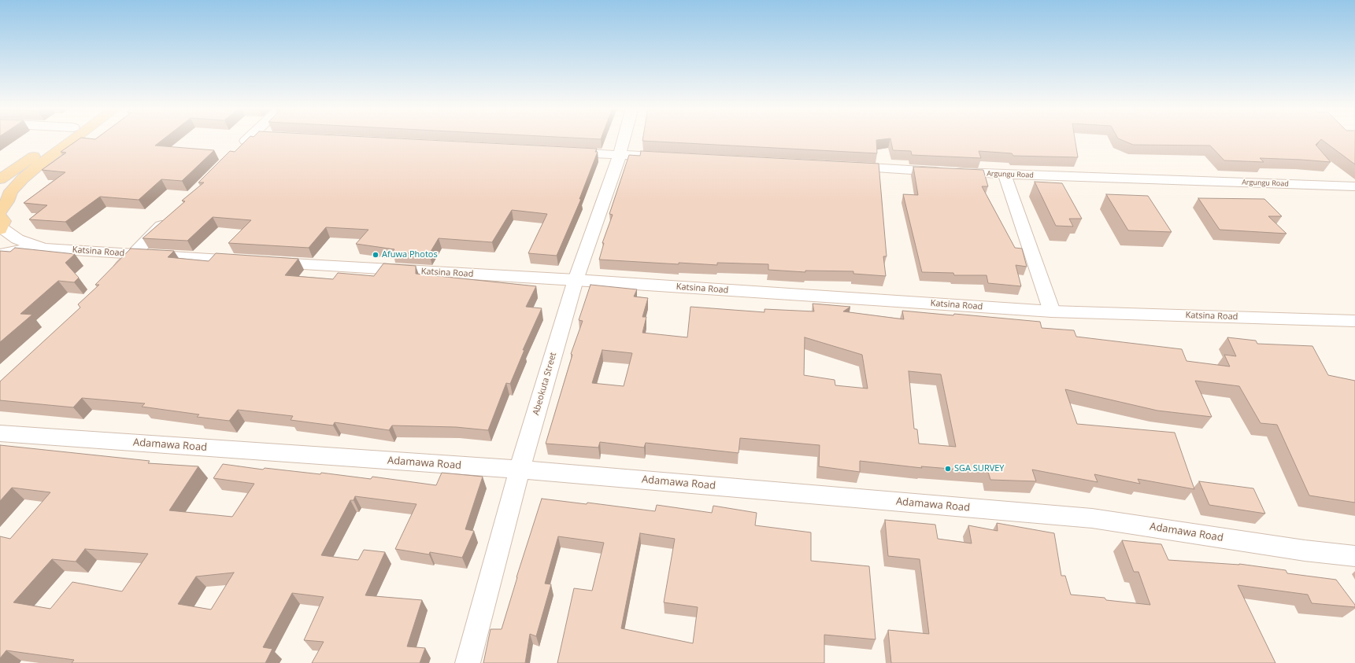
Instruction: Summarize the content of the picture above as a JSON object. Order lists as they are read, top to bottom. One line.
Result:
{"streets":{"street":["Argungu Road","Katsina Road","Abeokuta Street","Adamawa Road"]},"crossings":[["Katsina Road","Abeokuta Street"],["Abeokuta Street","Adamawa Road"]],"places":["Afuwa Photos","SGA SURVEY"]}
